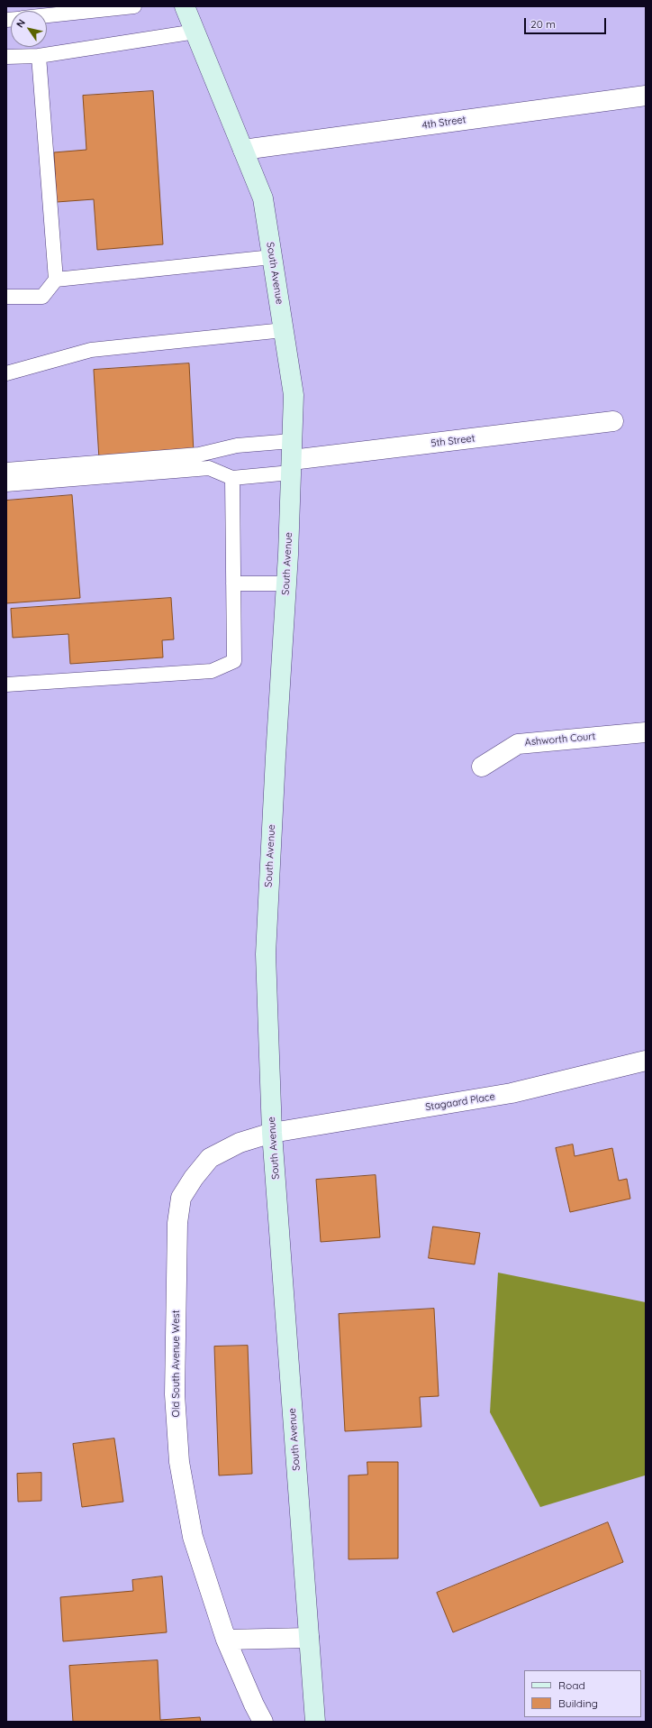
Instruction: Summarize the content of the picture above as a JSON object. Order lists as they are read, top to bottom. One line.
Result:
{"streets":{"main road":["South Avenue"],"street":["4th Street","5th Street","Ashworth Court","Stagaard Place","Old South Avenue West"]},"crossings":[["4th Street","South Avenue"],["South Avenue","5th Street"],["South Avenue","Stagaard Place"],["South Avenue","Old South Avenue West"],["Stagaard Place","Old South Avenue West"]],"legend":["Road","Building"],"scale_bar":"20 m","north":"top left"}
